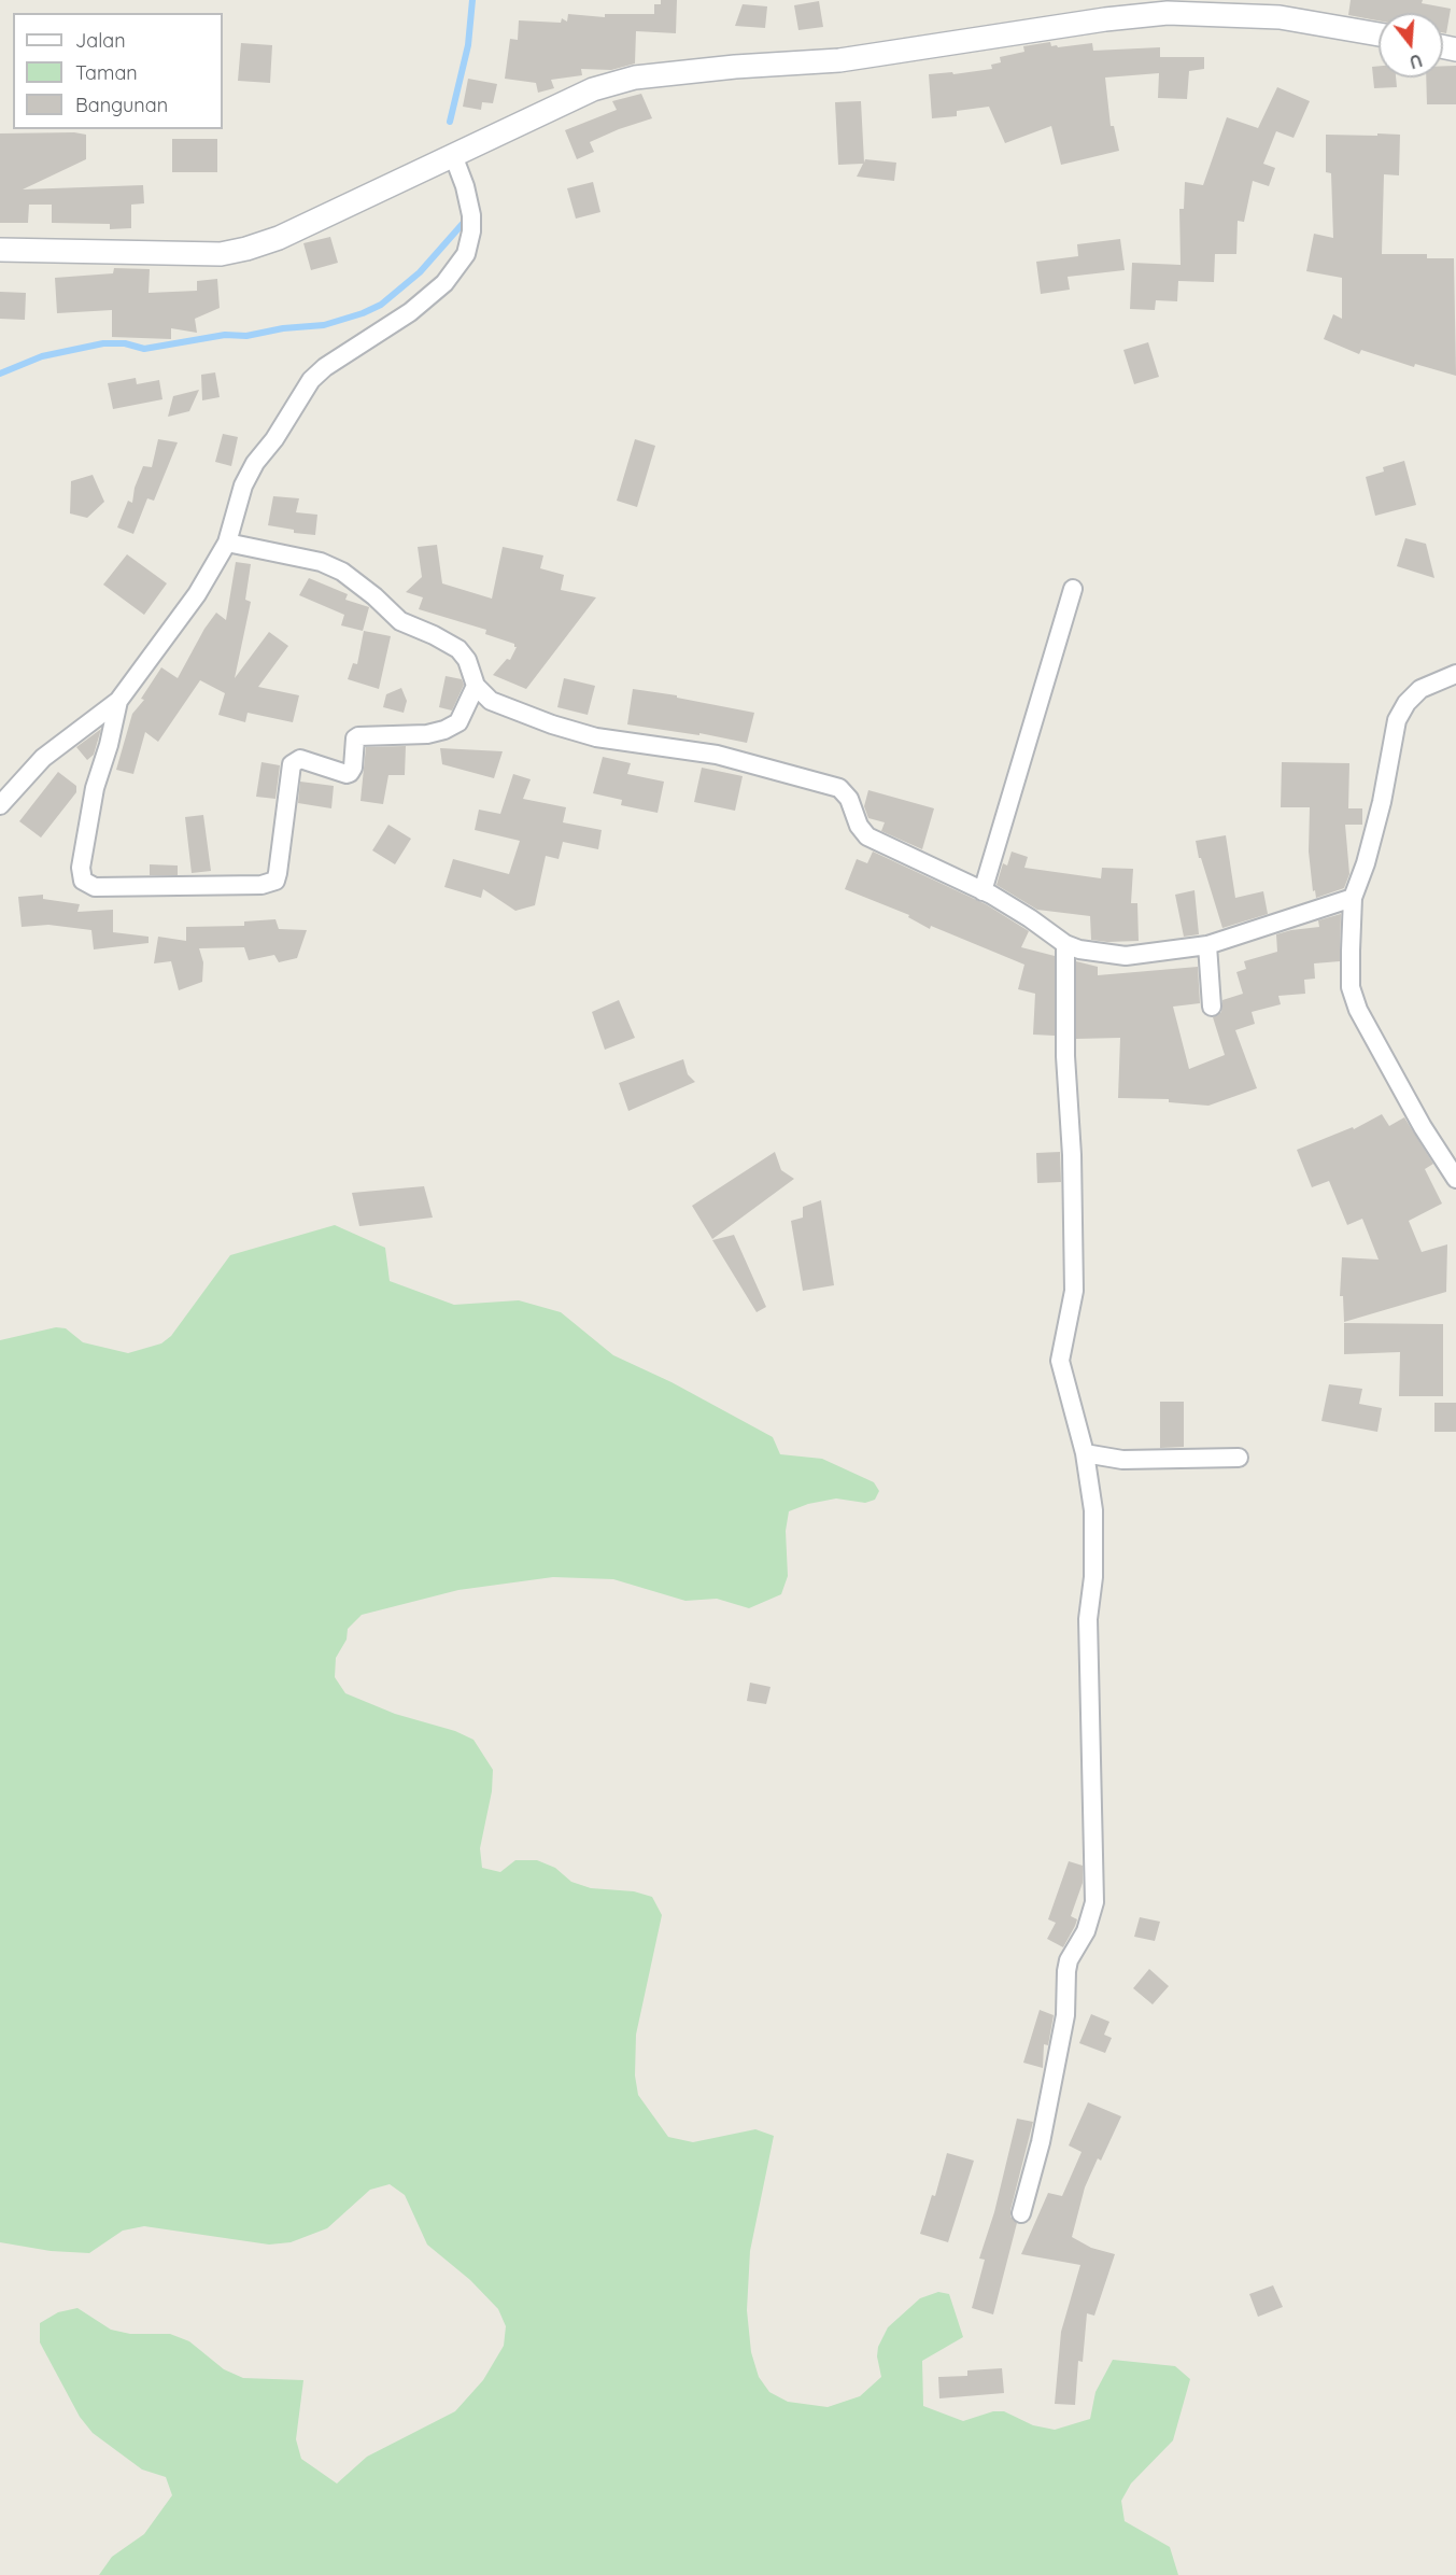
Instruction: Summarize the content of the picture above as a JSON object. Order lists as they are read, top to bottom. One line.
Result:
{"legend":["Jalan","Taman","Bangunan"],"north":"bottom"}
